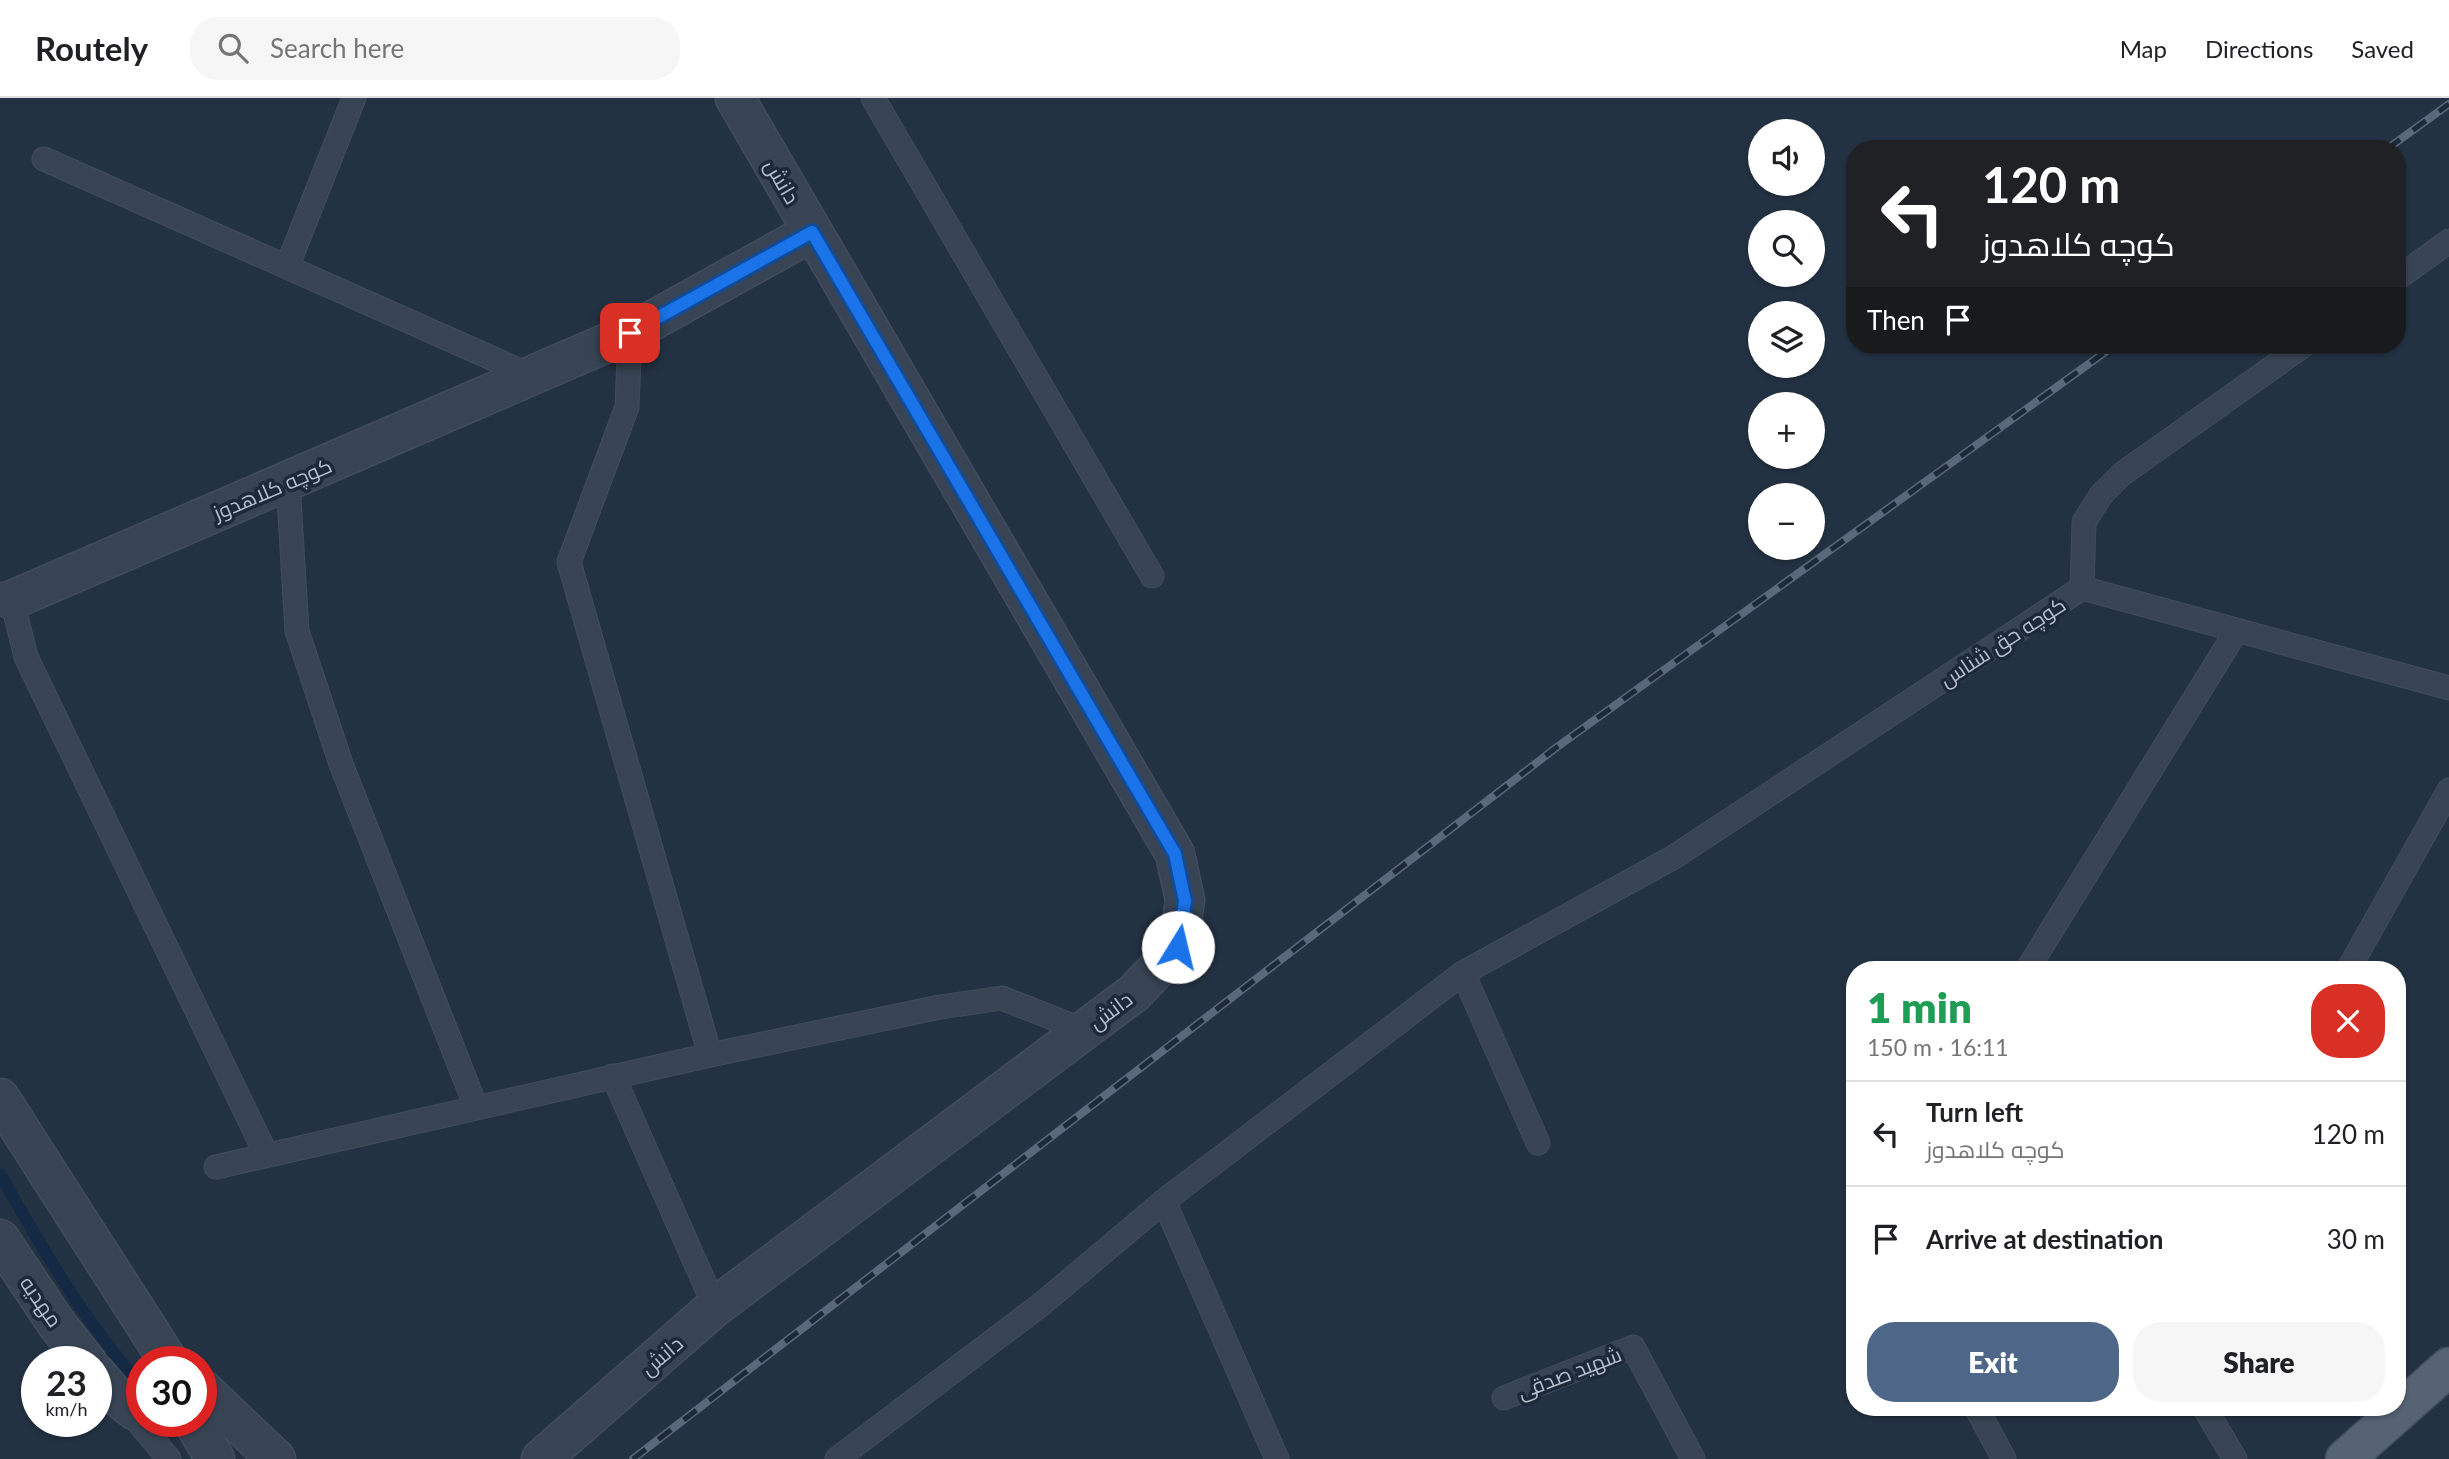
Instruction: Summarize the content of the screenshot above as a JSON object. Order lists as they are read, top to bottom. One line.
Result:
{"streets":{"street":["دانش","کوچه کلاهدوز","مهدیه"],"lane":["کوچه حق شناس","شهید صدقی"]},"crossings":[["دانش","کوچه کلاهدوز"]],"page":{"header":"Routely","search":"Search here","nav":["Map","Directions","Saved"],"map_buttons":["+","−"],"turn":["120 m","کوچه کلاهدوز"],"then":"Then","heading":["1 min","150 m · 16:11"],"list":[{"name":"Turn left","note":"کوچه کلاهدوز","value":"120 m"},{"name":"Arrive at destination","value":"30 m"}],"buttons":["Exit","Share"],"speed":"23 km/h","limit":"30"}}
